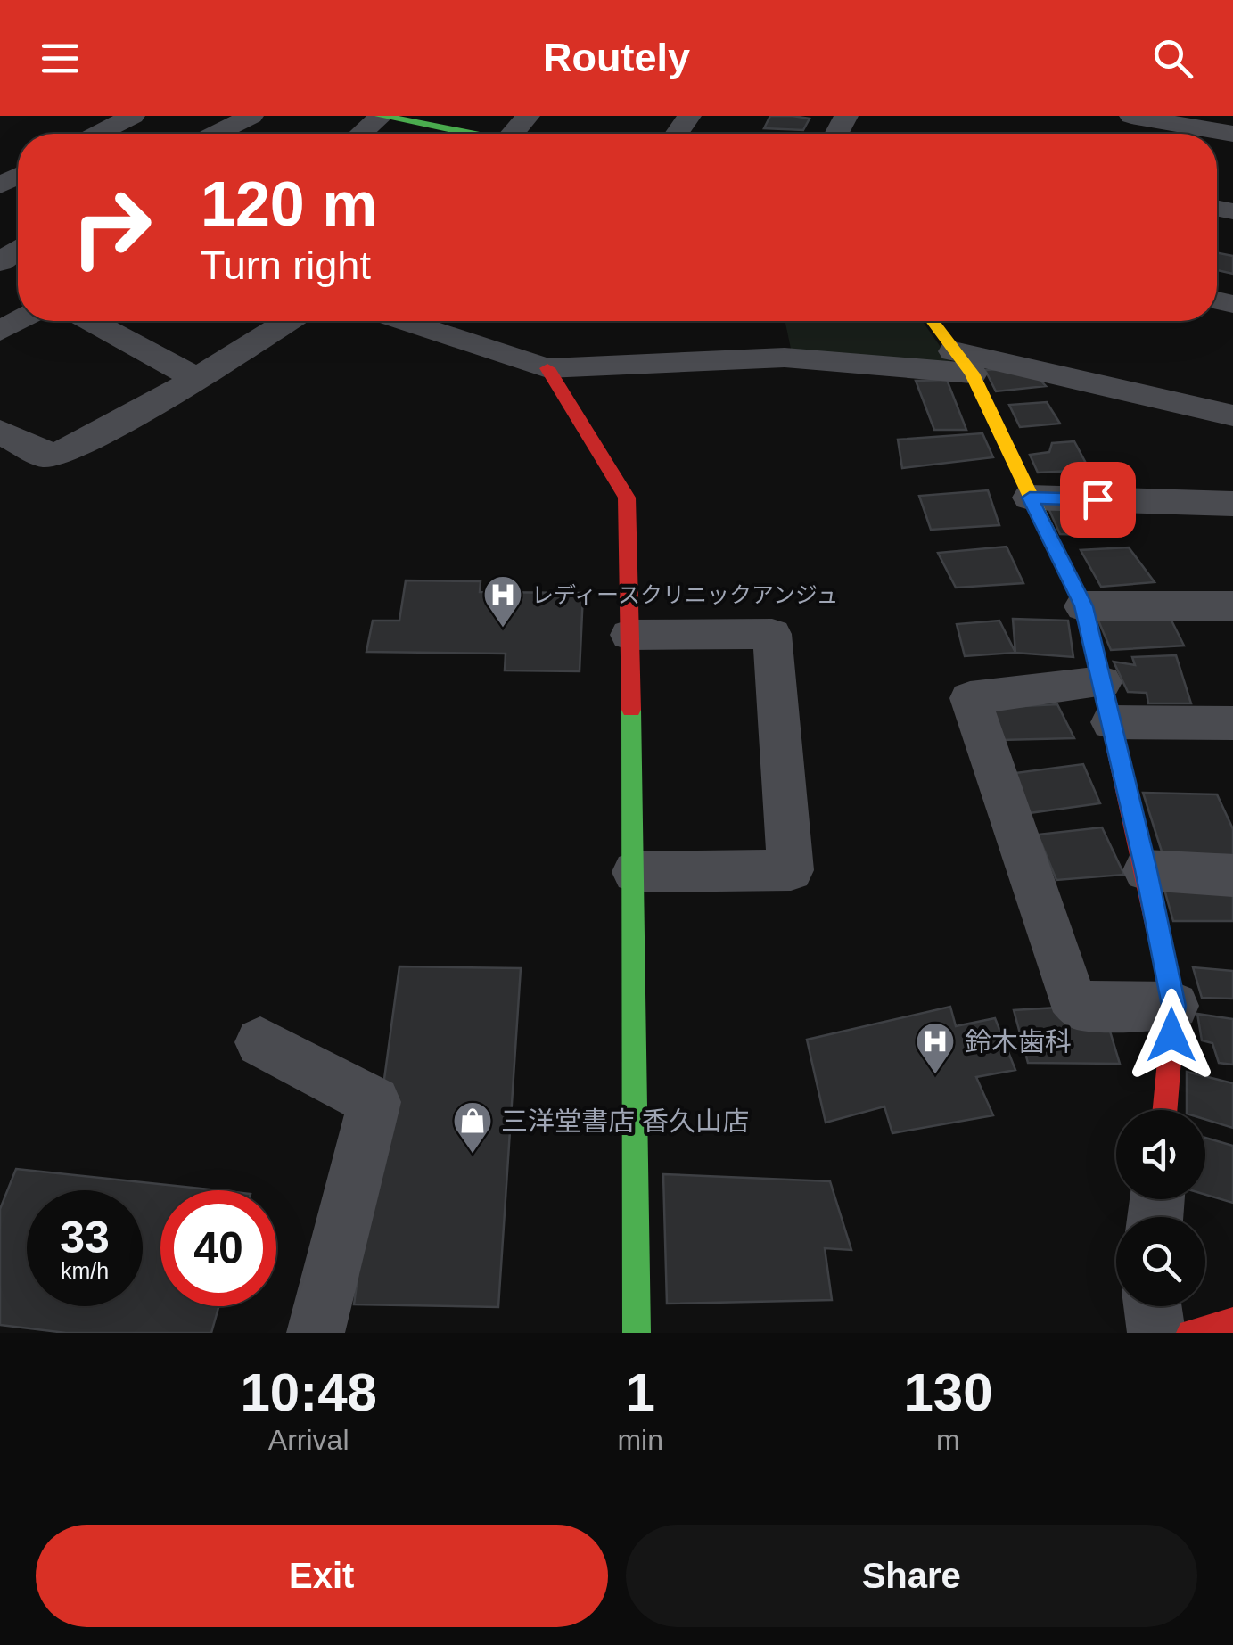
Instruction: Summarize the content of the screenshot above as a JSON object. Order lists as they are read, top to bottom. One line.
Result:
{"places":{"hospital":["レディースクリニックアンジュ","鈴木歯科"],"shop":["三洋堂書店 香久山店"]},"page":{"header":"Routely","turn":["120 m","Turn right"],"speed":"33 km/h","limit":"40","eta":["10:48","Arrival","1","min","130","m"],"buttons":["Exit","Share"]}}
